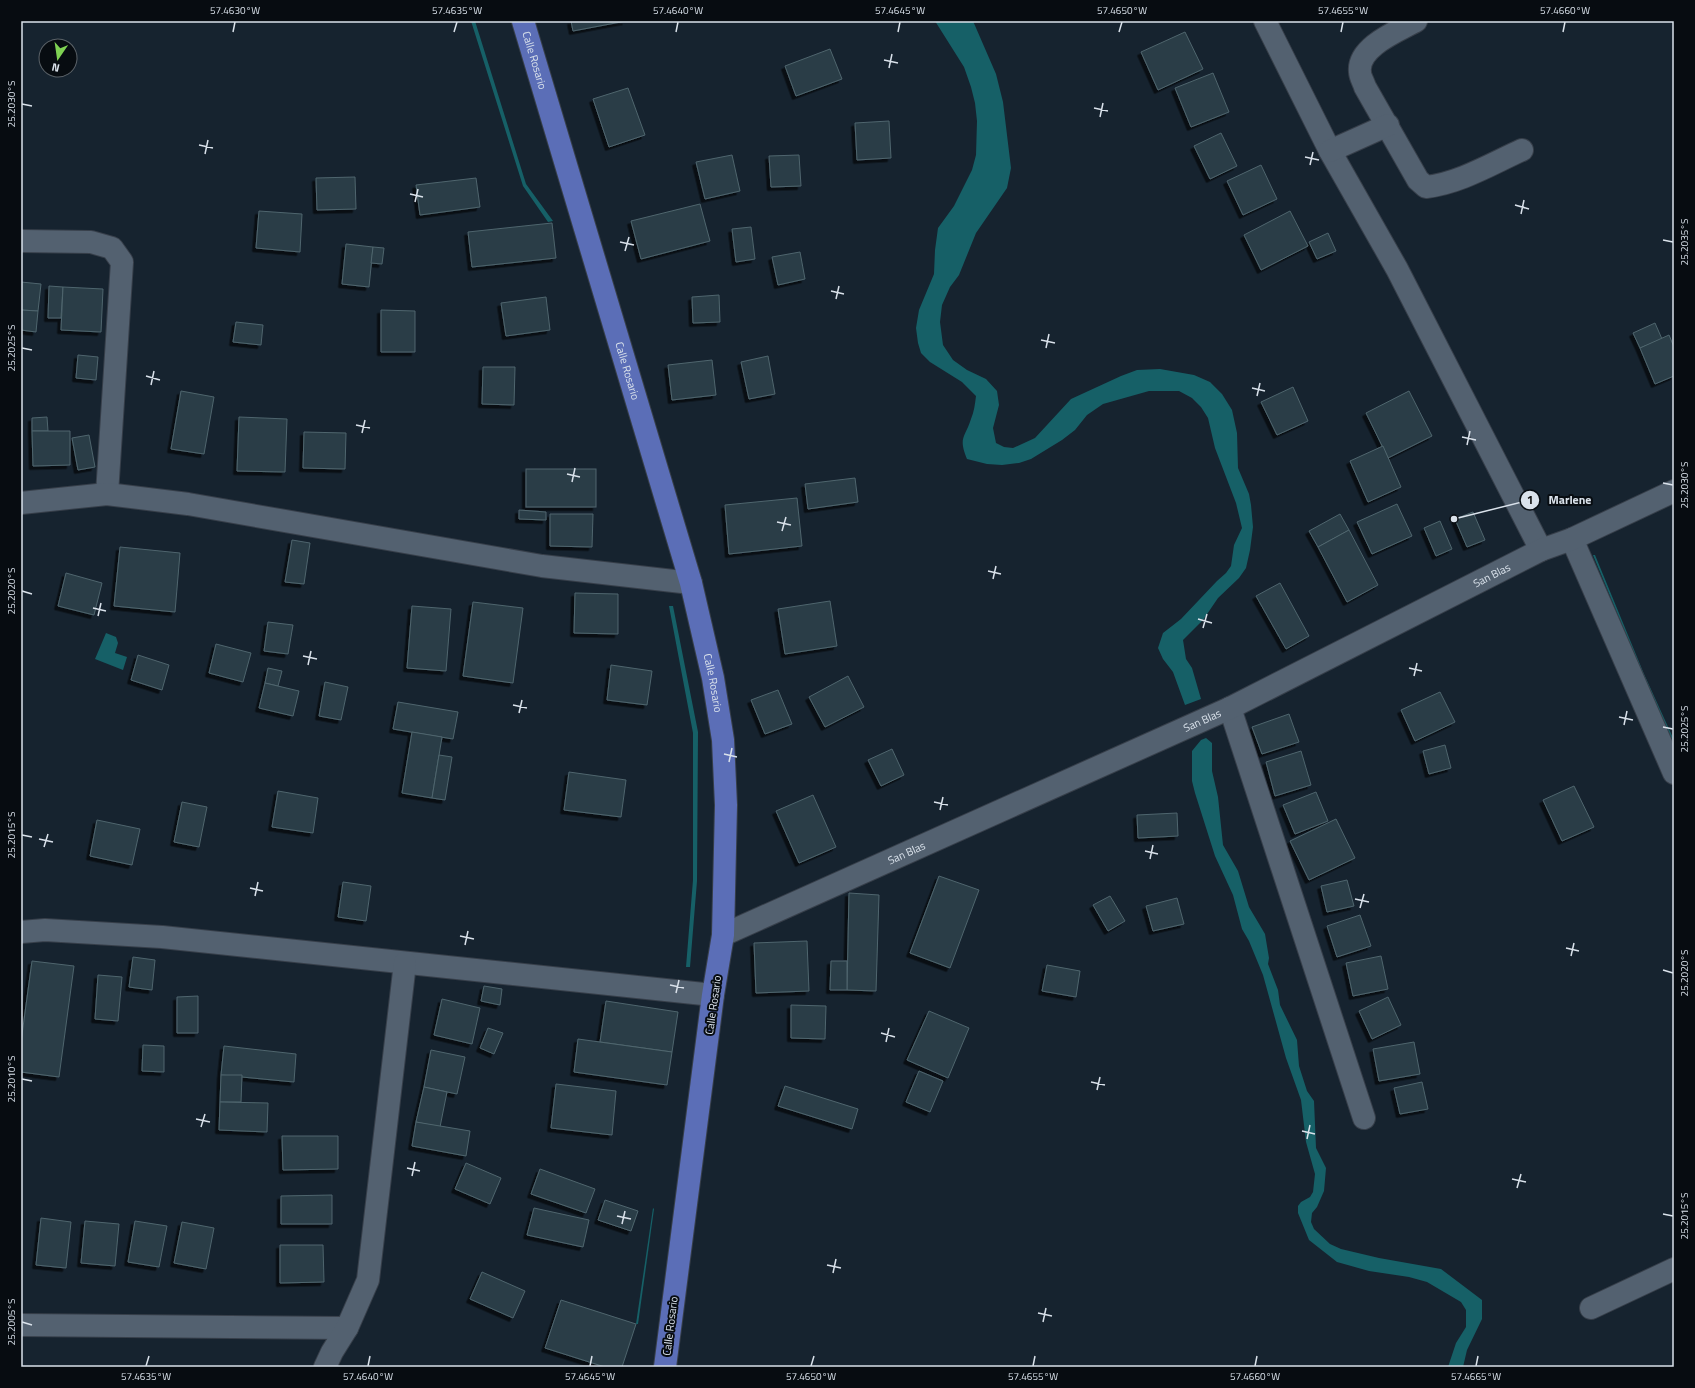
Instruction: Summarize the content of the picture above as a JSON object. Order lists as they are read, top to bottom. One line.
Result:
{"streets":{"main road":["Calle Rosario"],"street":["San Blas"]},"crossings":[["Calle Rosario","San Blas"]],"places":["Marlene"],"north":"bottom","coordinates":["57.4630°W","57.4635°W","57.4640°W","57.4645°W","57.4650°W","57.4655°W","57.4660°W","25.2030°S","25.2035°S","25.2025°S","25.2020°S","25.2015°S","25.2010°S","25.2005°S","57.4665°W"]}
